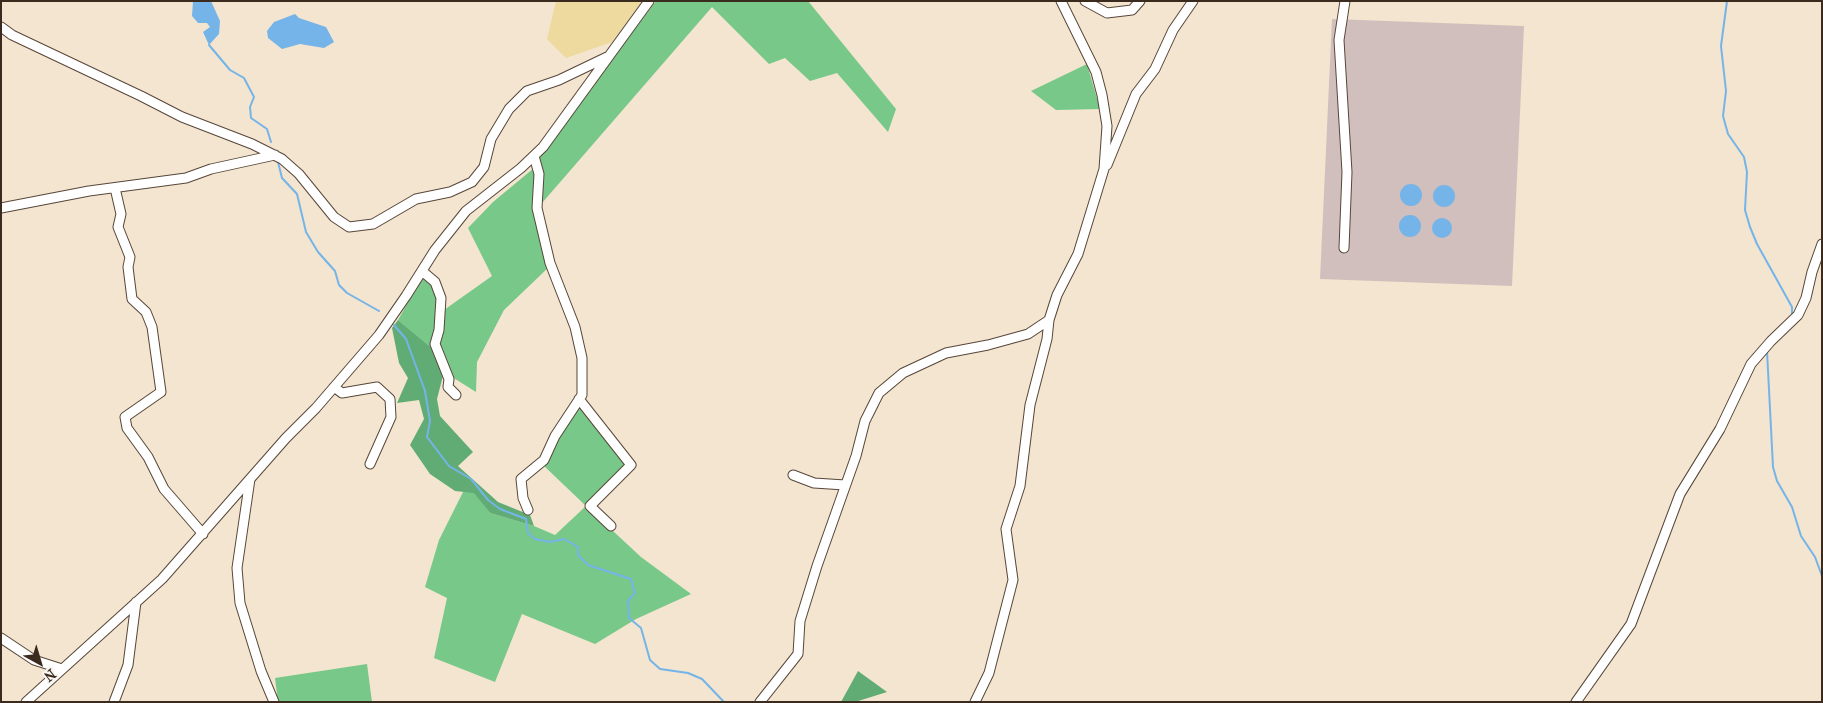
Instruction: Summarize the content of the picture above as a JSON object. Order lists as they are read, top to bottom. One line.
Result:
{"north":"bottom right"}
